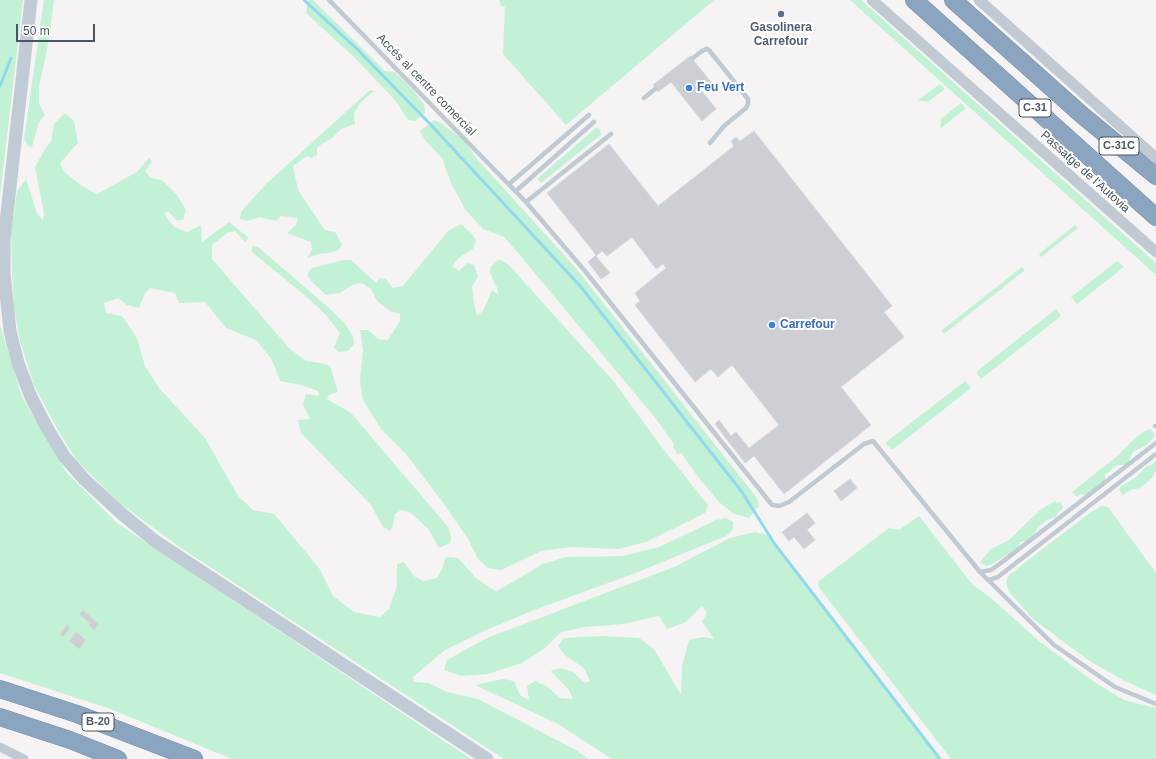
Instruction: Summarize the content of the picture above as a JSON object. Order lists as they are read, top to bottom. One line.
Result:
{"streets":{"highway":["C-31","C-31C","B-20"],"street":["Passatge de l'Autovia"],"lane":["Accés al centre comercial"]},"crossings":[["C-31","C-31C"]],"places":["Gasolinera Carrefour","Feu Vert","Carrefour"],"scale_bar":"50 m"}
